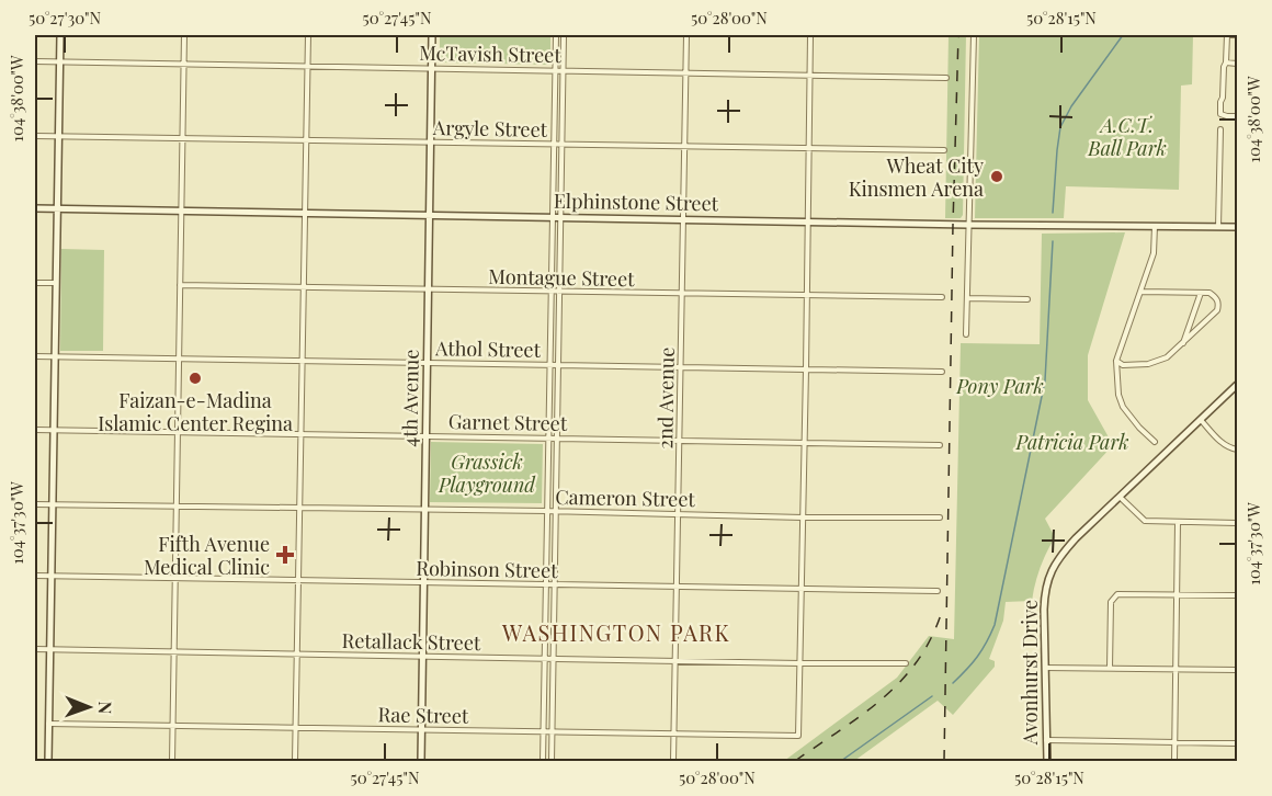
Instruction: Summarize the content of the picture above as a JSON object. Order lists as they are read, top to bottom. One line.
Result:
{"streets":{"street":["McTavish Street","Argyle Street","Elphinstone Street","Montague Street","Athol Street","4th Avenue","2nd Avenue","Garnet Street","Cameron Street","Robinson Street","Retallack Street","Avonhurst Drive","Rae Street"]},"crossings":[["McTavish Street","4th Avenue"],["McTavish Street","2nd Avenue"],["Argyle Street","4th Avenue"],["Argyle Street","2nd Avenue"],["Elphinstone Street","4th Avenue"],["Elphinstone Street","2nd Avenue"],["Montague Street","4th Avenue"],["Montague Street","2nd Avenue"],["Athol Street","4th Avenue"],["Athol Street","2nd Avenue"],["4th Avenue","Garnet Street"],["4th Avenue","Cameron Street"],["4th Avenue","Robinson Street"],["4th Avenue","Retallack Street"],["4th Avenue","Rae Street"],["2nd Avenue","Garnet Street"],["2nd Avenue","Cameron Street"],["2nd Avenue","Robinson Street"],["2nd Avenue","Retallack Street"],["2nd Avenue","Rae Street"],["Retallack Street","Rae Street"]],"districts":["WASHINGTON PARK"],"parks":["A.C.T. Ball Park","Pony Park","Patricia Park","Grassick Playground"],"places":{"other":["Wheat City Kinsmen Arena","Faizan-e-Madina Islamic Center Regina"],"health":["Fifth Avenue Medical Clinic"]},"north":"right","coordinates":["50°27'30\"N","50°27'45\"N","50°28'00\"N","50°28'15\"N","104°38'00\"W","104°37'30\"W"]}
